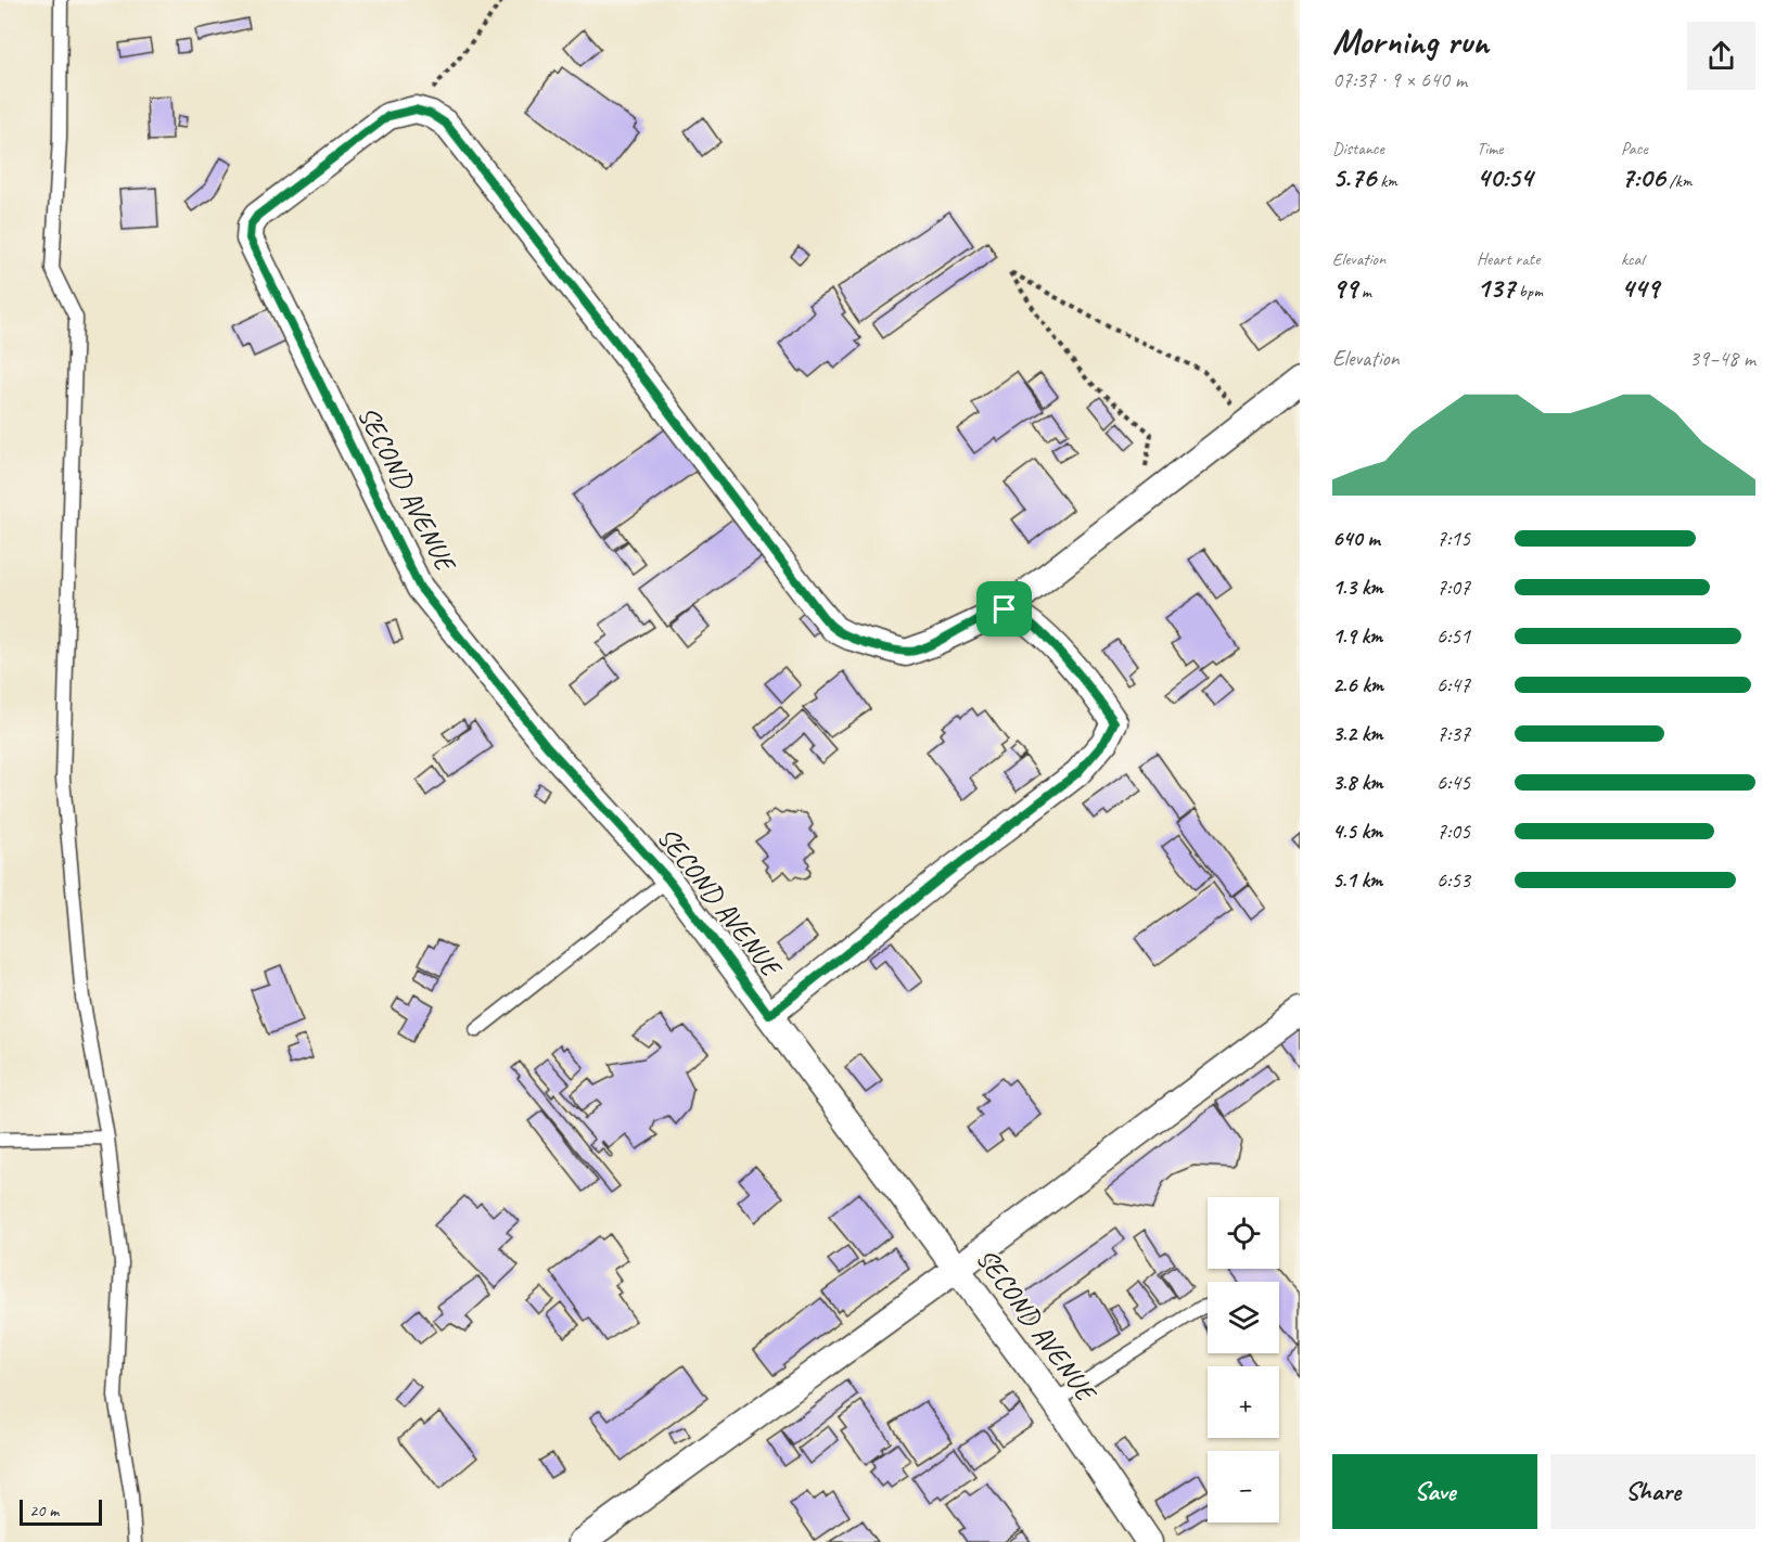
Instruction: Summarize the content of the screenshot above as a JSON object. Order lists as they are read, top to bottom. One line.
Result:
{"streets":{"street":["SECOND AVENUE"]},"scale_bar":"20 m","page":{"heading":["Morning run","07:37 · 9 × 640 m"],"stats":[["Distance","5.76 km"],["Time","40:54"],["Pace","7:06 /km"],["Elevation","99 m"],["Heart rate","137 bpm"],["kcal","449"]],"chart":["Elevation","39–48 m"],"list":[{"name":"640 m","note":"7:15"},{"name":"1.3 km","note":"7:07"},{"name":"1.9 km","note":"6:51"},{"name":"2.6 km","note":"6:47"},{"name":"3.2 km","note":"7:37"},{"name":"3.8 km","note":"6:45"},{"name":"4.5 km","note":"7:05"},{"name":"5.1 km","note":"6:53"}],"map_buttons":["+","−"],"buttons":["Save","Share"],"scale":"20 m"}}
